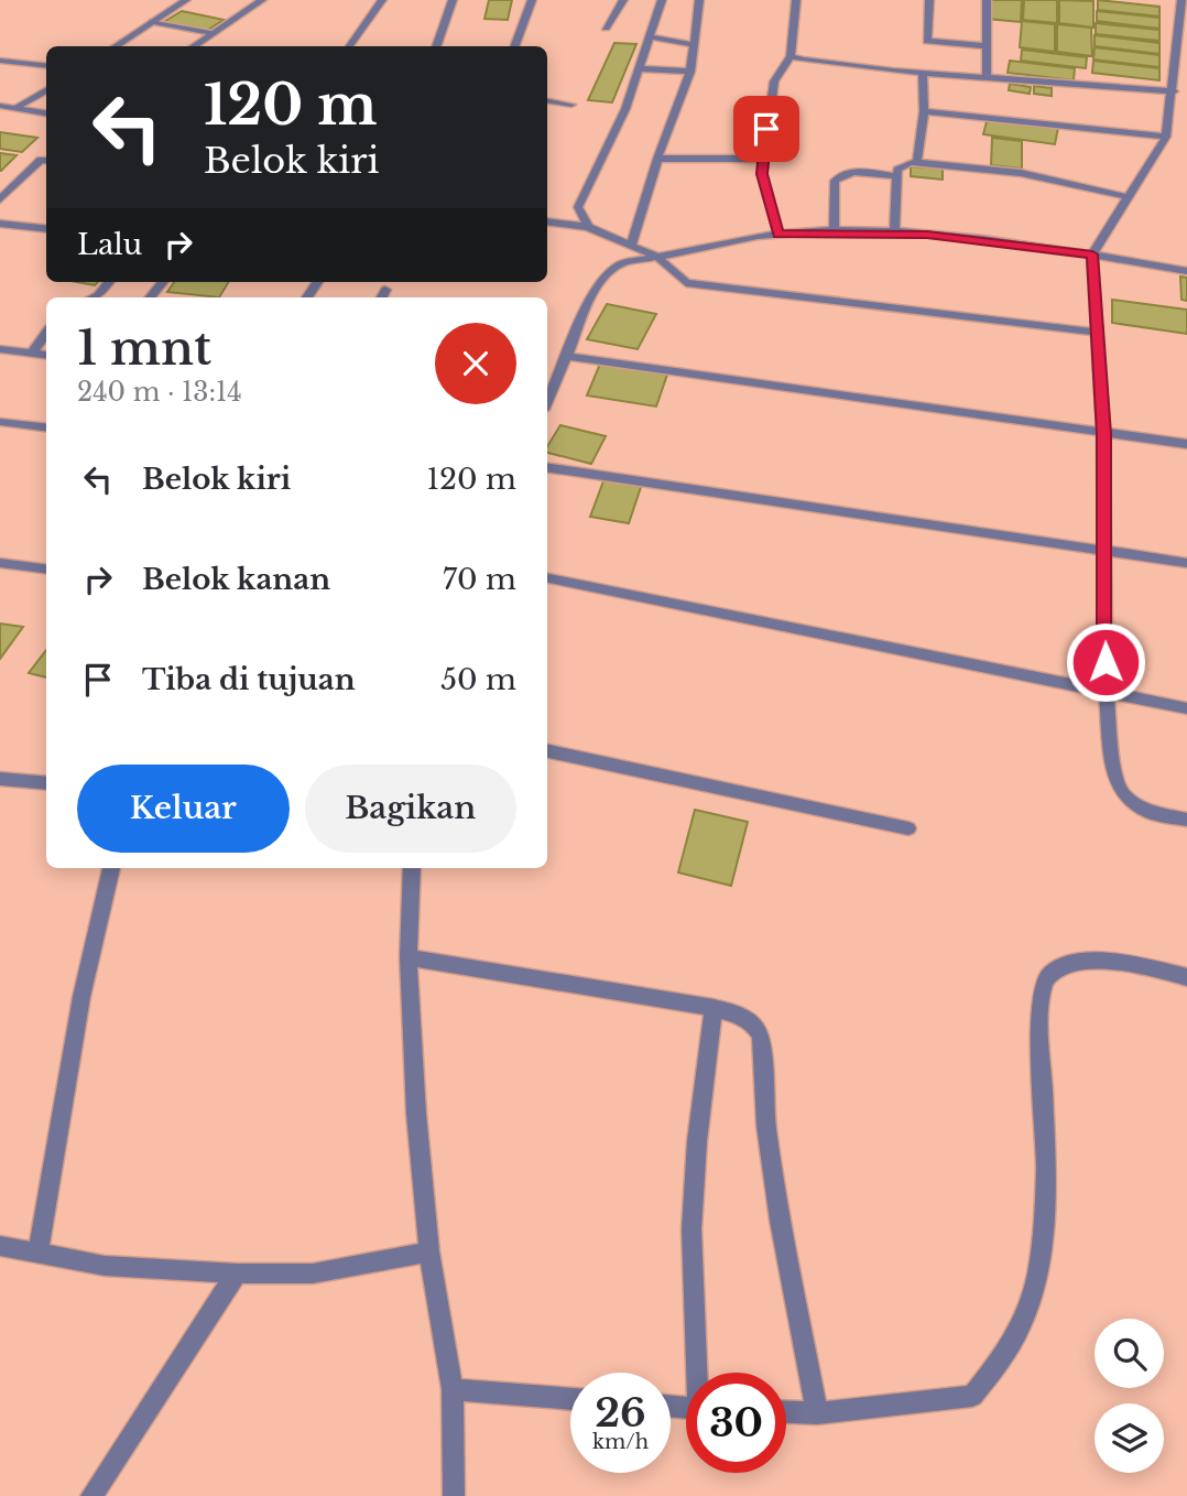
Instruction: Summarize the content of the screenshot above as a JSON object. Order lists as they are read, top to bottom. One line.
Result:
{"page":{"turn":["120 m","Belok kiri"],"then":"Lalu","heading":["1 mnt","240 m · 13:14"],"list":[{"name":"Belok kiri","value":"120 m"},{"name":"Belok kanan","value":"70 m"},{"name":"Tiba di tujuan","value":"50 m"}],"buttons":["Keluar","Bagikan"],"speed":"26 km/h","limit":"30"}}
